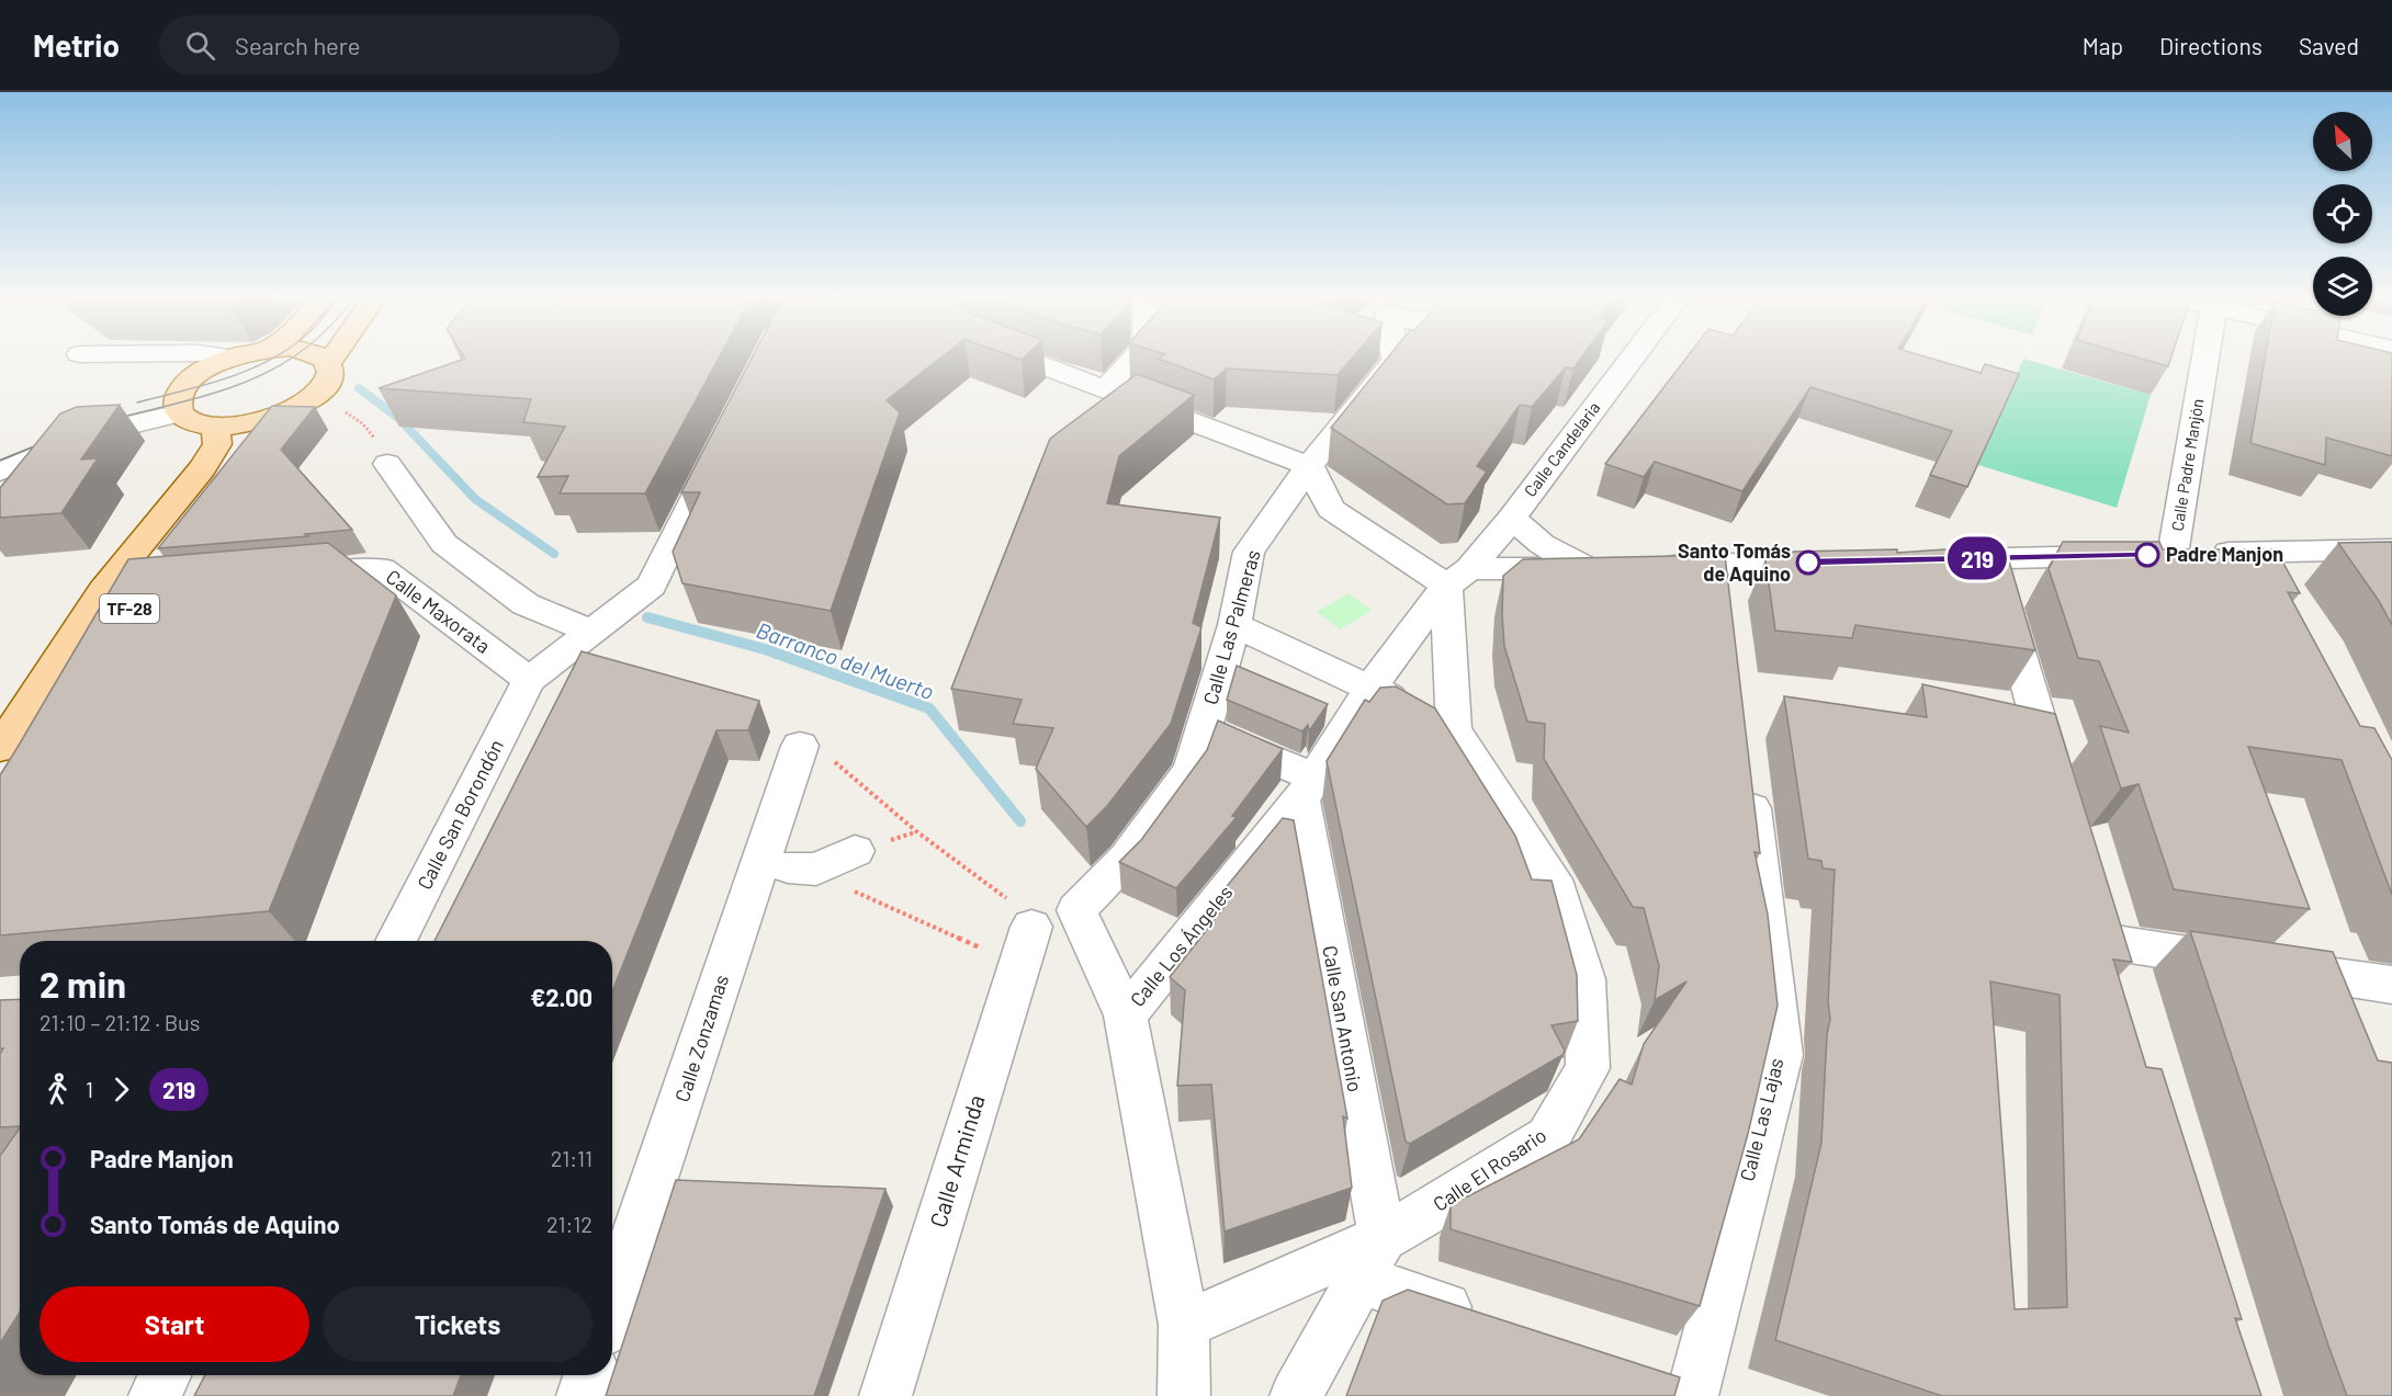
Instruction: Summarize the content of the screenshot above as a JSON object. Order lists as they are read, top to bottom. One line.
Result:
{"streets":{"main road":["TF-28"],"street":["Calle Candelaria","Calle Padre Manjón","Calle Maxorata","Calle Las Palmeras","Calle San Borondón","Calle Los Ángeles","Calle San Antonio","Calle Zonzamas","Calle Las Lajas","Calle Arminda","Calle El Rosario"]},"crossings":[["Calle Candelaria","Calle Los Ángeles"],["Calle Maxorata","Calle San Borondón"],["Calle Las Palmeras","Calle Los Ángeles"],["Calle Los Ángeles","Calle San Antonio"],["Calle San Antonio","Calle El Rosario"]],"water":["Barranco del Muerto"],"places":["Padre Manjon","Santo Tomás de Aquino"],"lines":["bus line 219"],"north":"top left","page":{"header":"Metrio","search":"Search here","nav":["Map","Directions","Saved"],"on_map":"219","heading":["2 min","21:10 – 21:12 · Bus","€2.00"],"legs":["1","219"],"list":[{"name":"Padre Manjon","value":"21:11"},{"name":"Santo Tomás de Aquino","value":"21:12"}],"buttons":["Start","Tickets"]}}
